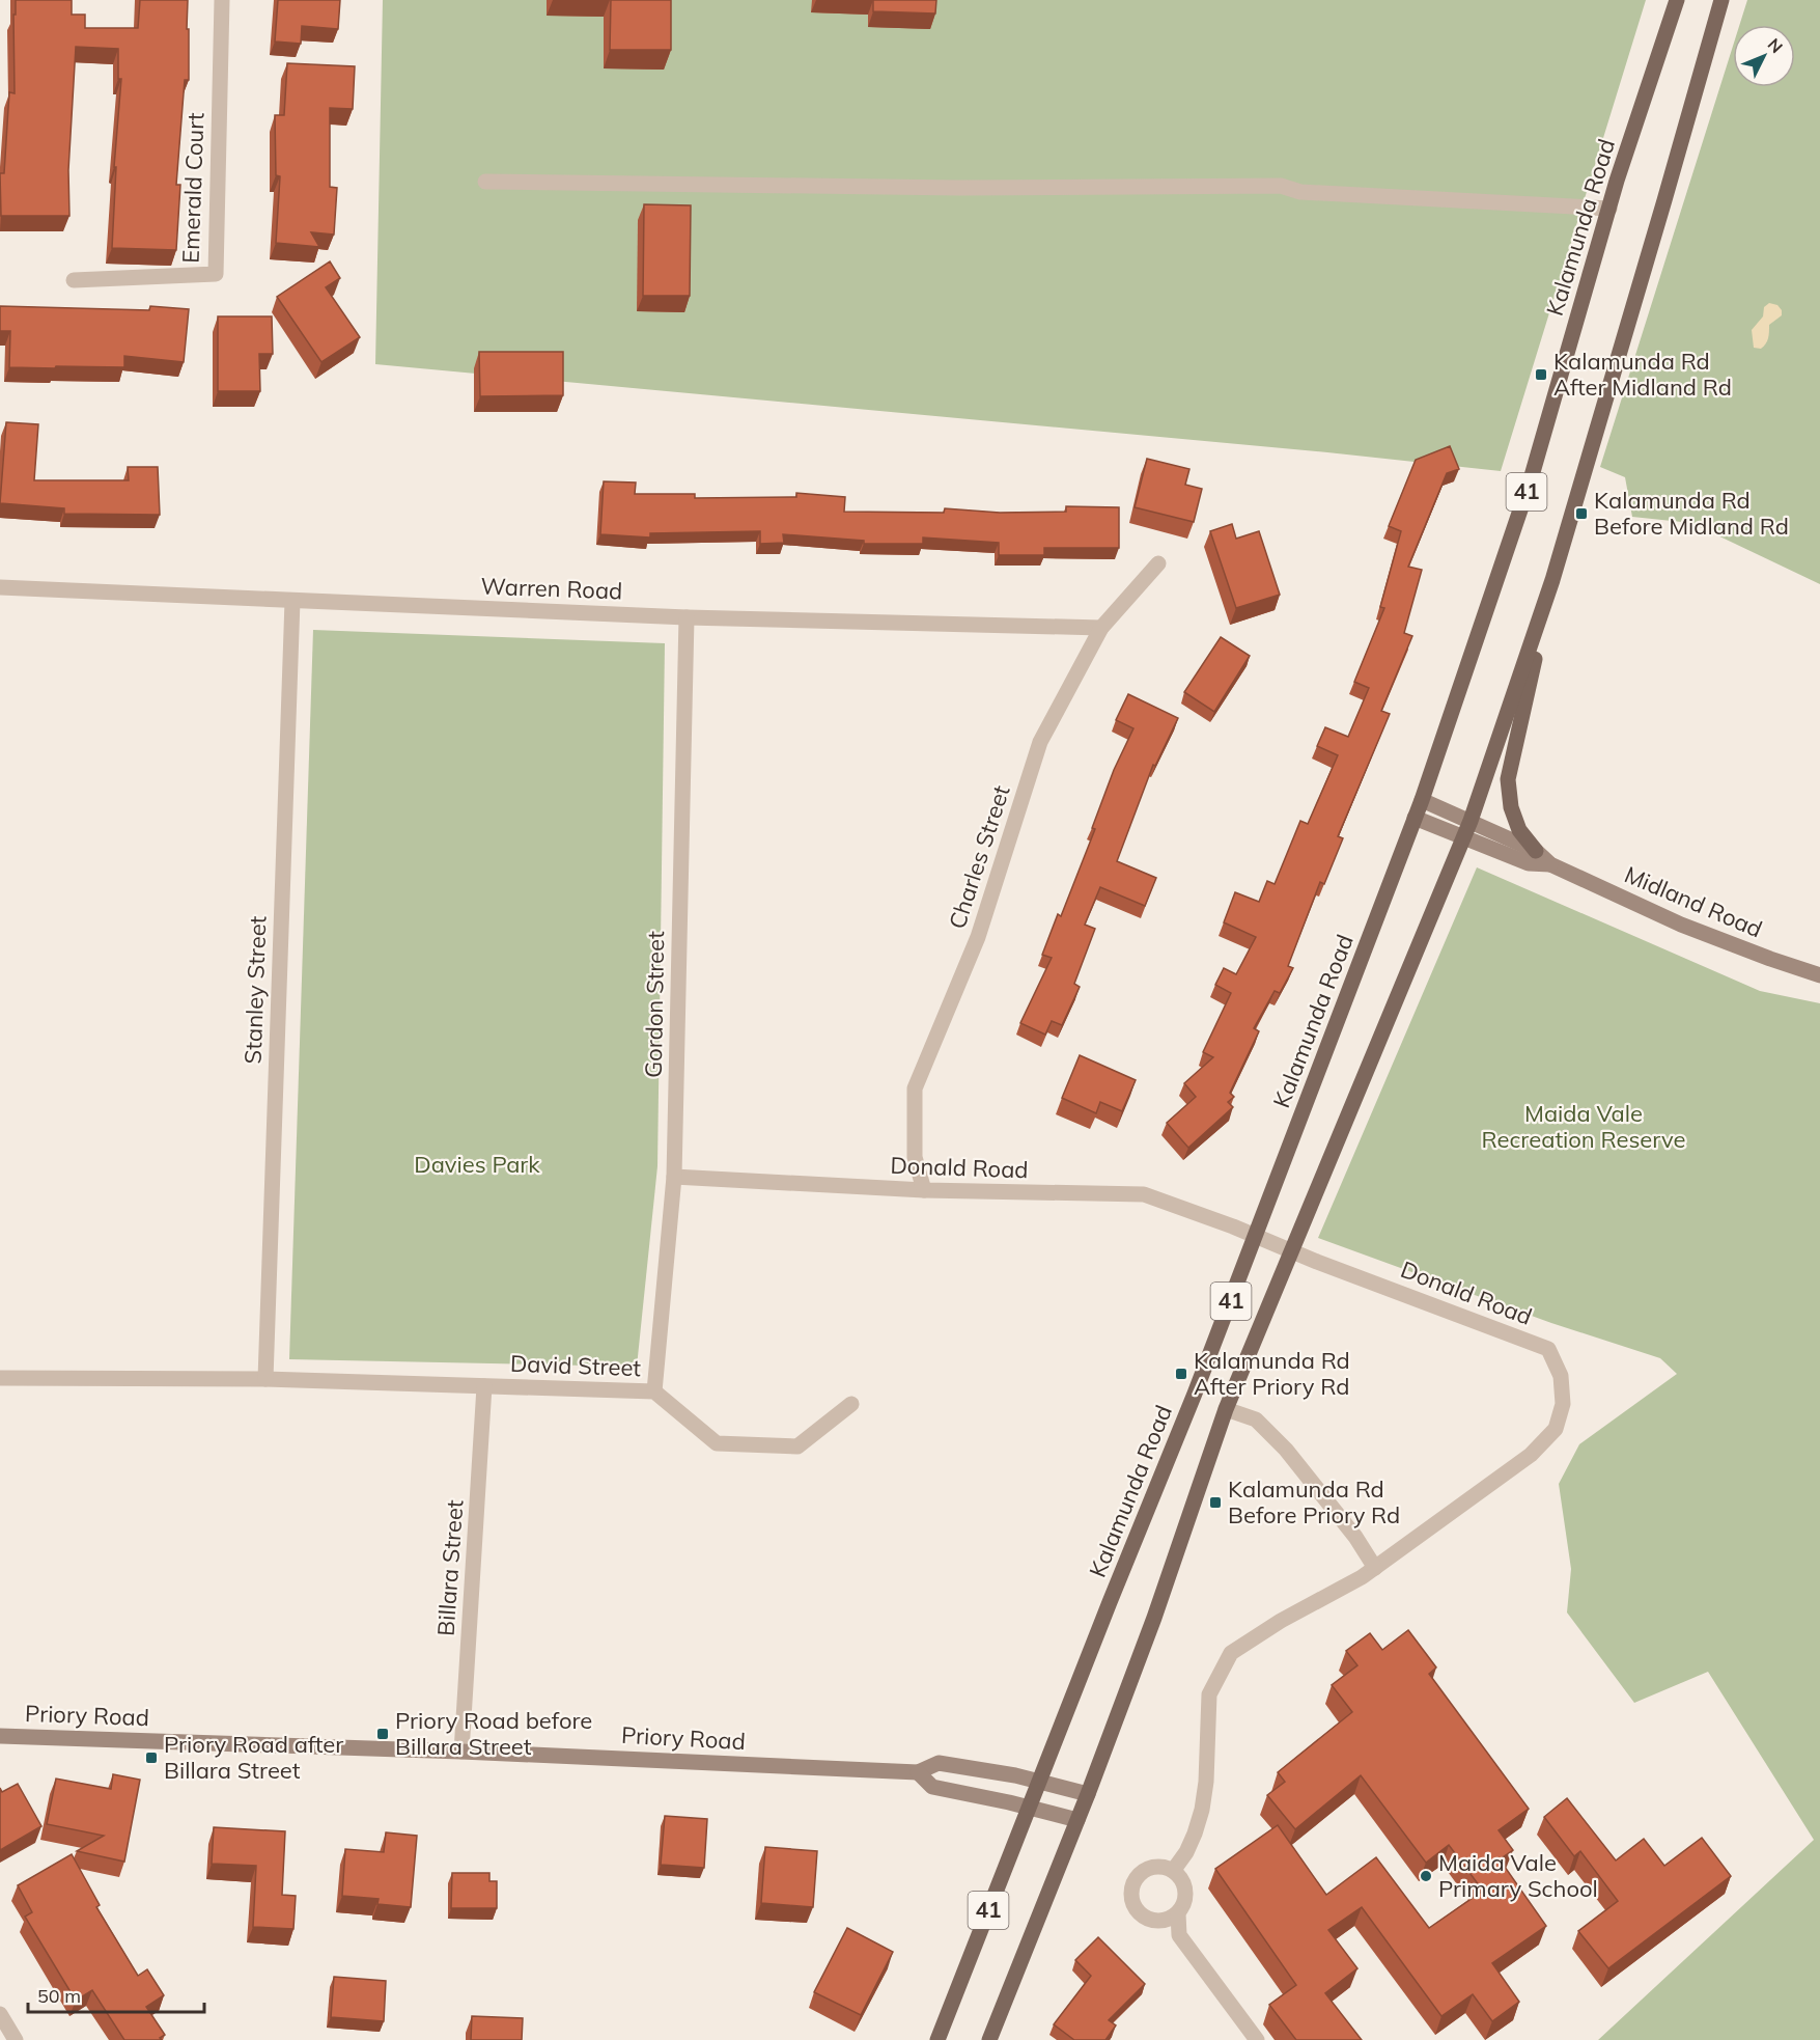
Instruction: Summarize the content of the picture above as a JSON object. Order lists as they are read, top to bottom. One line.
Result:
{"streets":{"main road":["Kalamunda Road","41"],"street":["Emerald Court","Warren Road","Charles Street","Midland Road","Stanley Street","Gordon Street","Donald Road","David Street","Billara Street","Priory Road"]},"crossings":[["Kalamunda Road","Midland Road"],["Kalamunda Road","Donald Road"],["Kalamunda Road","Priory Road"],["41","Midland Road"],["41","Donald Road"],["41","Priory Road"],["Warren Road","Charles Street"],["Warren Road","Stanley Street"],["Warren Road","Gordon Street"],["Charles Street","Donald Road"],["Stanley Street","David Street"],["Gordon Street","Donald Road"],["Gordon Street","David Street"],["David Street","Billara Street"],["Billara Street","Priory Road"]],"parks":["Maida Vale Recreation Reserve","Davies Park"],"places":{"transit":["Kalamunda Rd After Midland Rd","Kalamunda Rd Before Midland Rd","Kalamunda Rd After Priory Rd","Kalamunda Rd Before Priory Rd","Priory Road before Billara Street","Priory Road after Billara Street"],"other":["Maida Vale Primary School"]},"scale_bar":"50 m","north":"top right"}
